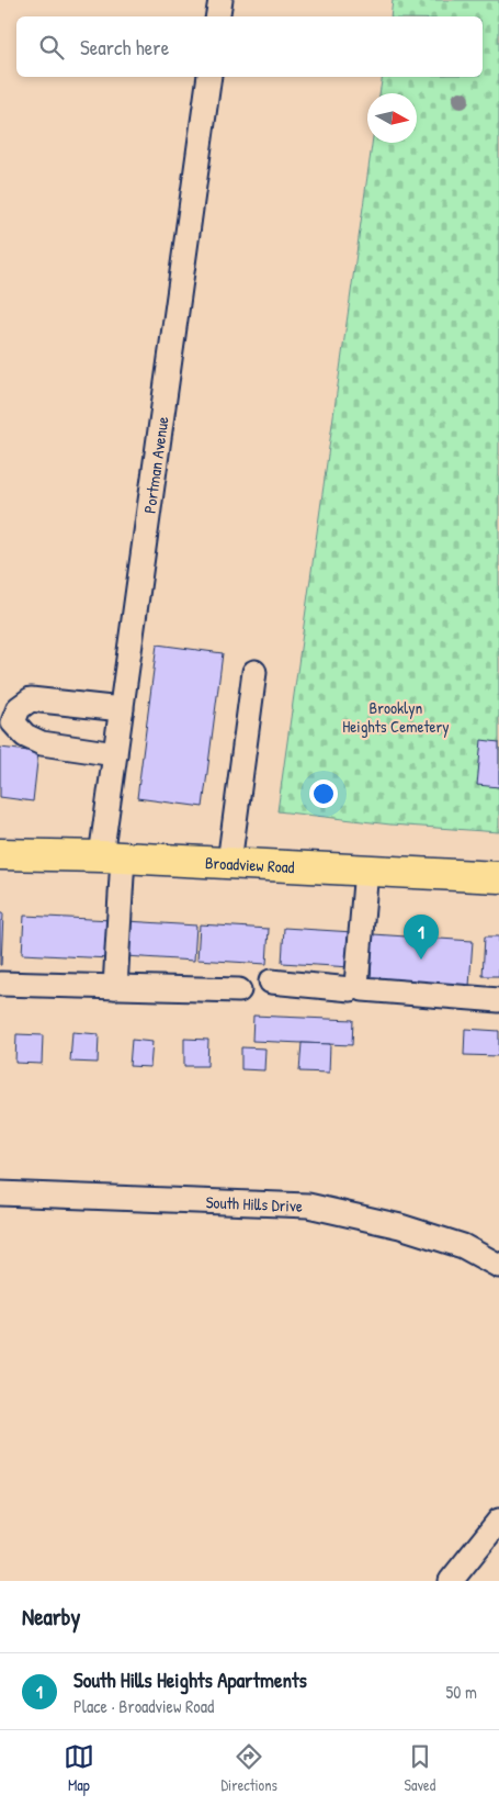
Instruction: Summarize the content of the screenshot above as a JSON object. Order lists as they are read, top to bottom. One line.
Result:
{"streets":{"main road":["Broadview Road"],"street":["Portman Avenue","South Hills Drive"]},"crossings":[["Portman Avenue","Broadview Road"]],"parks":["Brooklyn Heights Cemetery"],"north":"right","page":{"search":"Search here","pins":"1","heading":"Nearby","list":[{"mark":"1","name":"South Hills Heights Apartments","note":"Place · Broadview Road","value":"50 m"}],"nav":["Map","Directions","Saved"]}}
